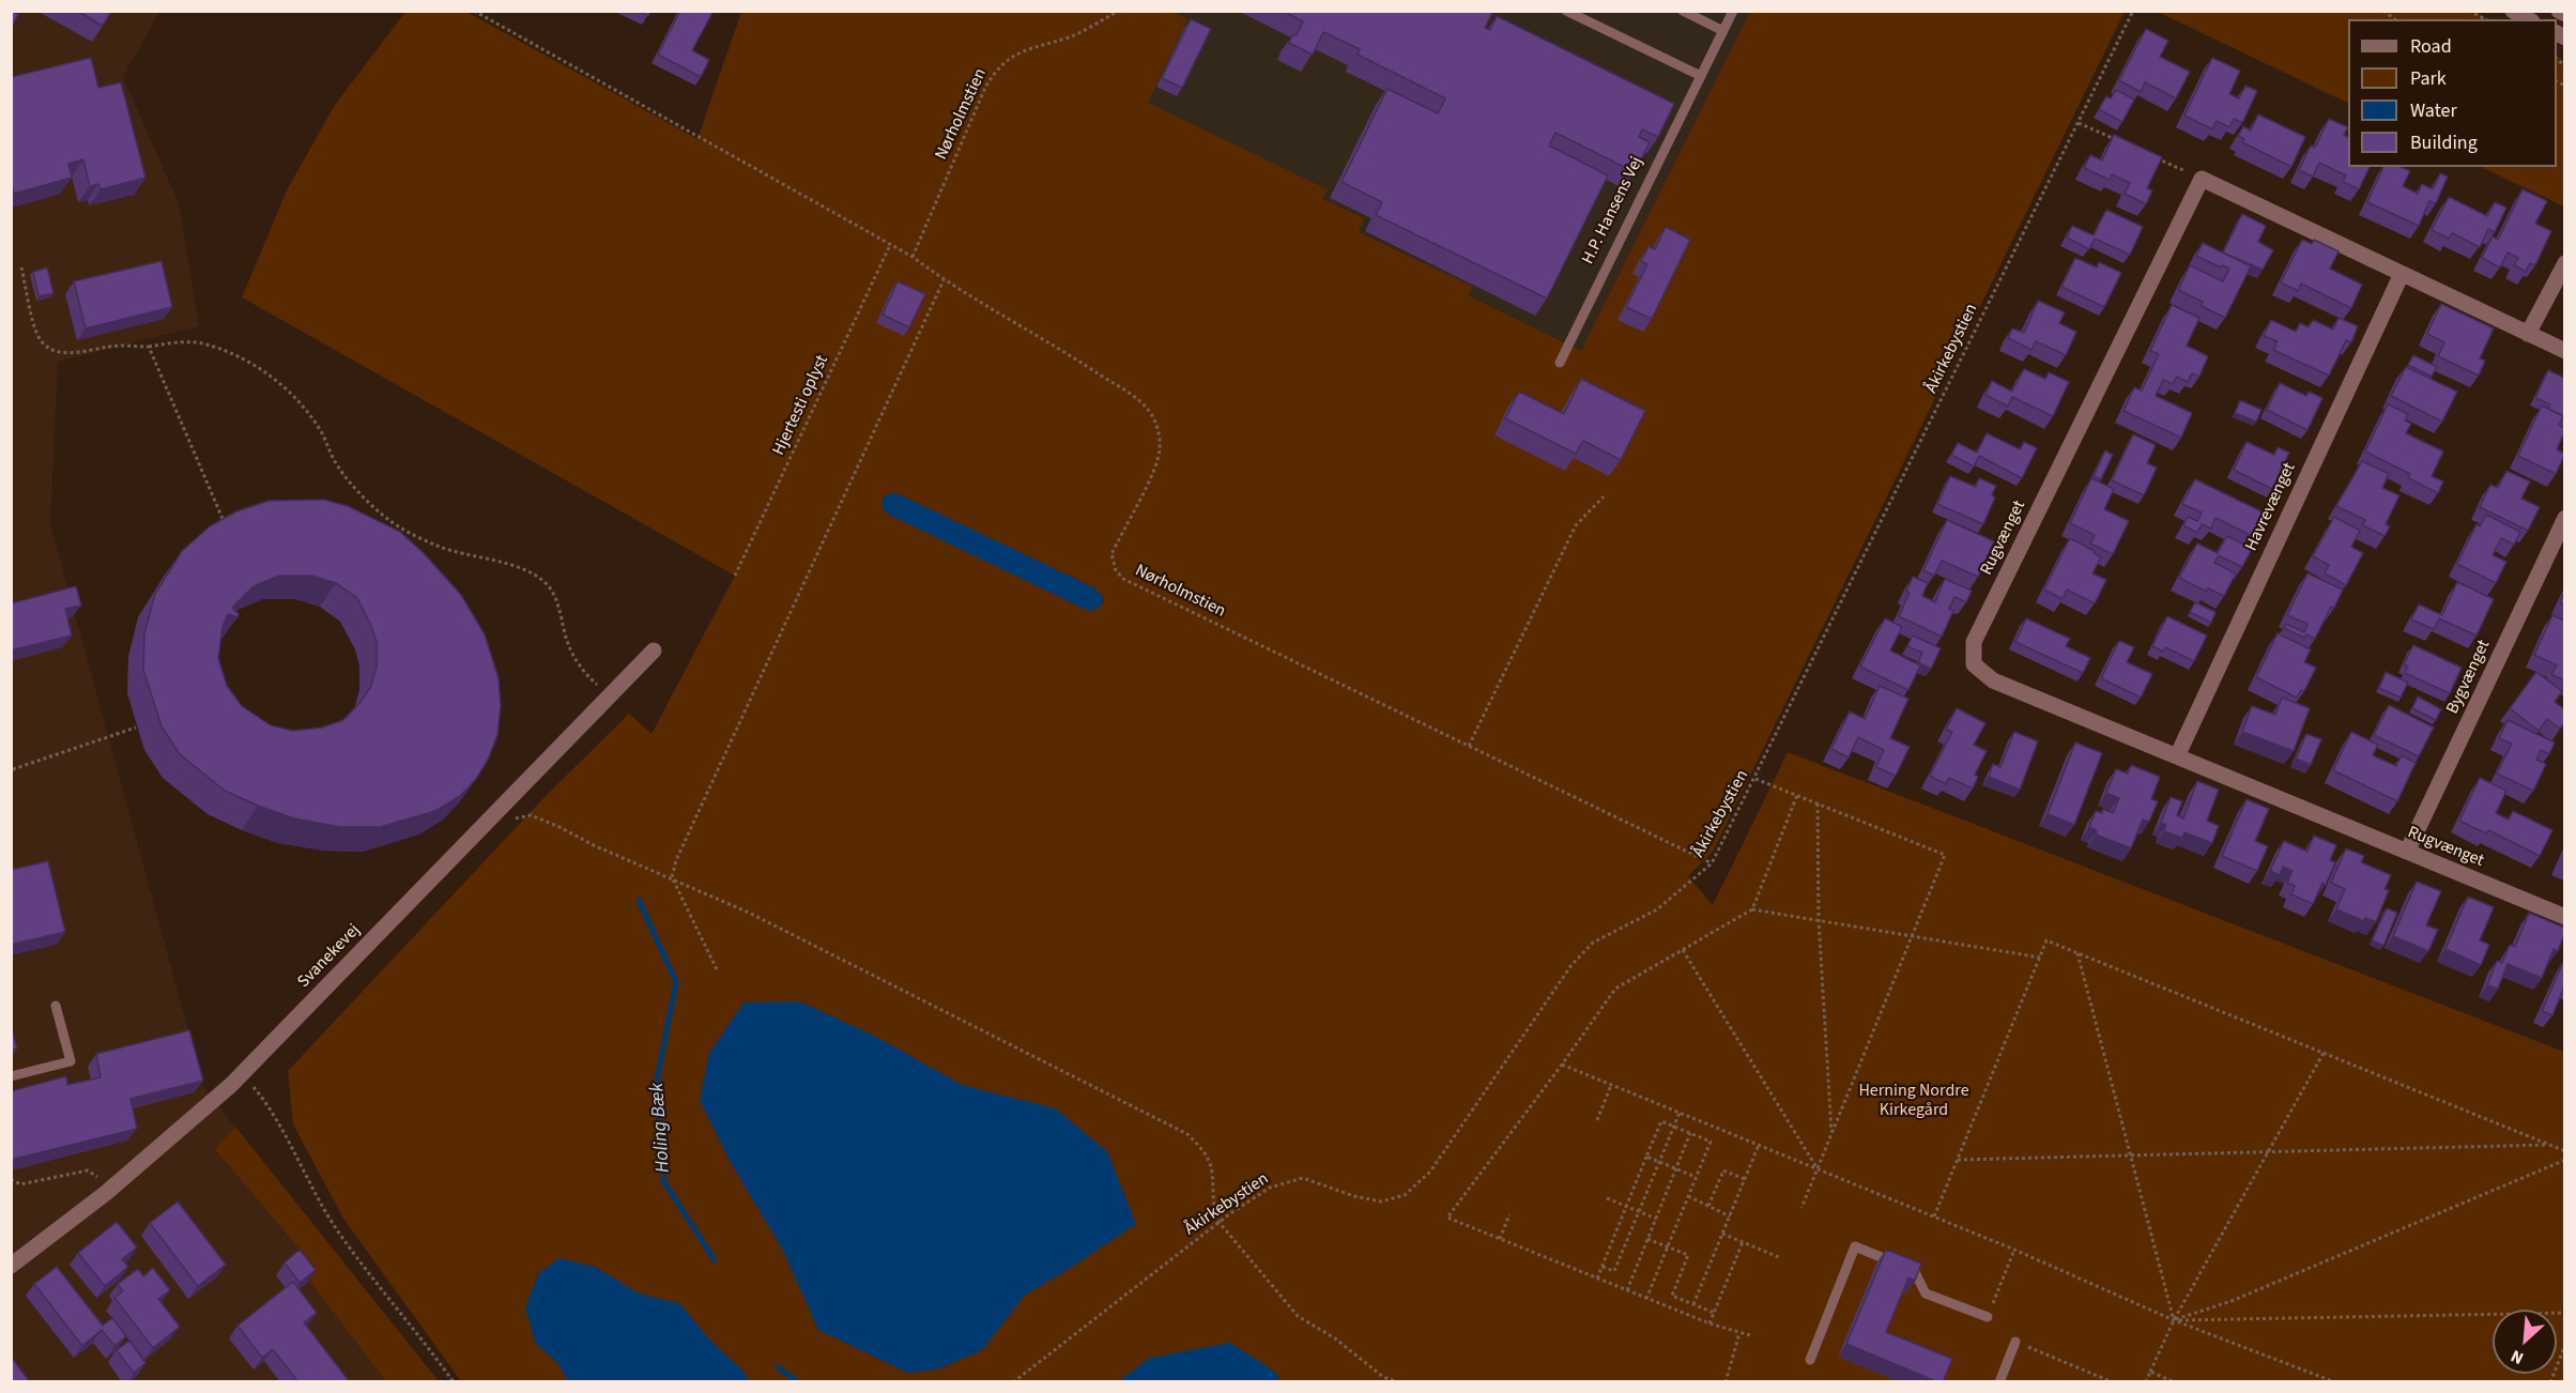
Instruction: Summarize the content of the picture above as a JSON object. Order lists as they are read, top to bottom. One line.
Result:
{"streets":{"street":["Havrevænget","Rugvænget","Bygvænget","Svanekevej"],"lane":["H.P. Hansens Vej"],"path":["Nørholmstien","Åkirkebystien","Hjertesti oplyst"]},"crossings":[["Nørholmstien","Åkirkebystien"],["Havrevænget","Rugvænget"],["Rugvænget","Bygvænget"]],"water":["Holing Bæk"],"parks":["Herning Nordre Kirkegård"],"legend":["Road","Park","Water","Building"],"north":"bottom left"}
